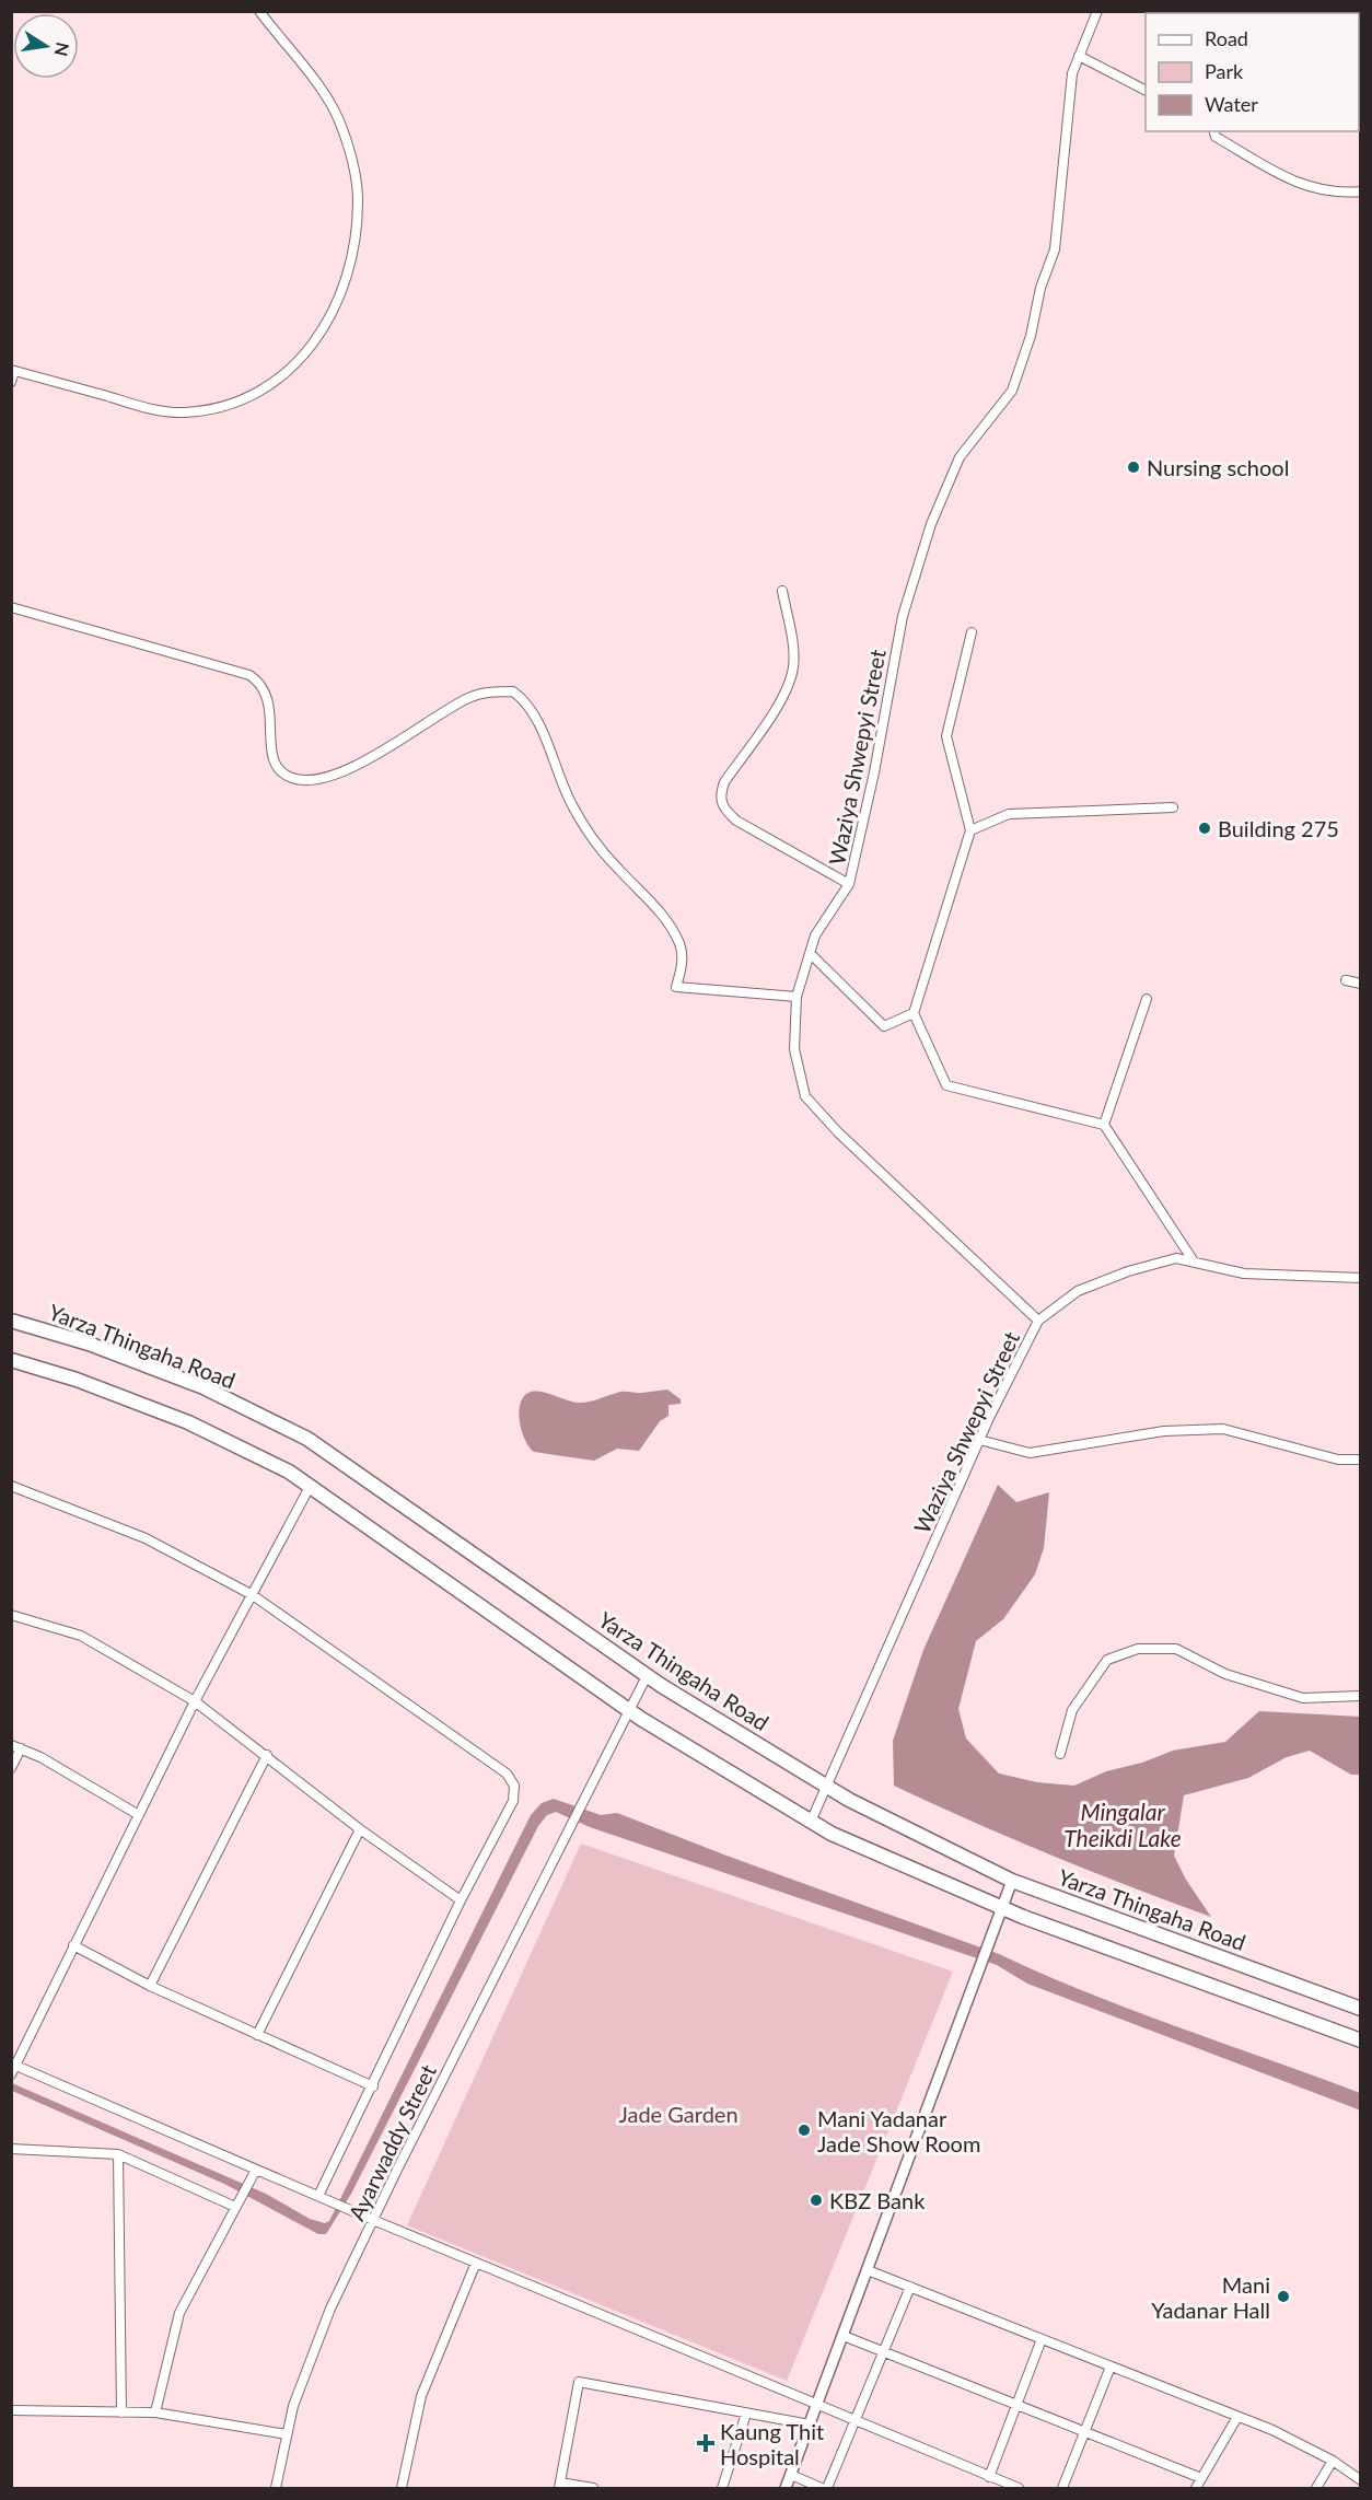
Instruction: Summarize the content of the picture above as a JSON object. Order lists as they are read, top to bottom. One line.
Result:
{"streets":{"main road":["Yarza Thingaha Road"],"street":["Waziya Shwepyi Street","Ayarwaddy Street"]},"crossings":[["Waziya Shwepyi Street","Yarza Thingaha Road"]],"water":["Mingalar Theikdi Lake"],"parks":["Jade Garden"],"places":{"other":["Nursing school","Building 275","Mani Yadanar Jade Show Room","KBZ Bank","Mani Yadanar Hall"],"health":["Kaung Thit Hospital"]},"legend":["Road","Park","Water"],"north":"right"}
